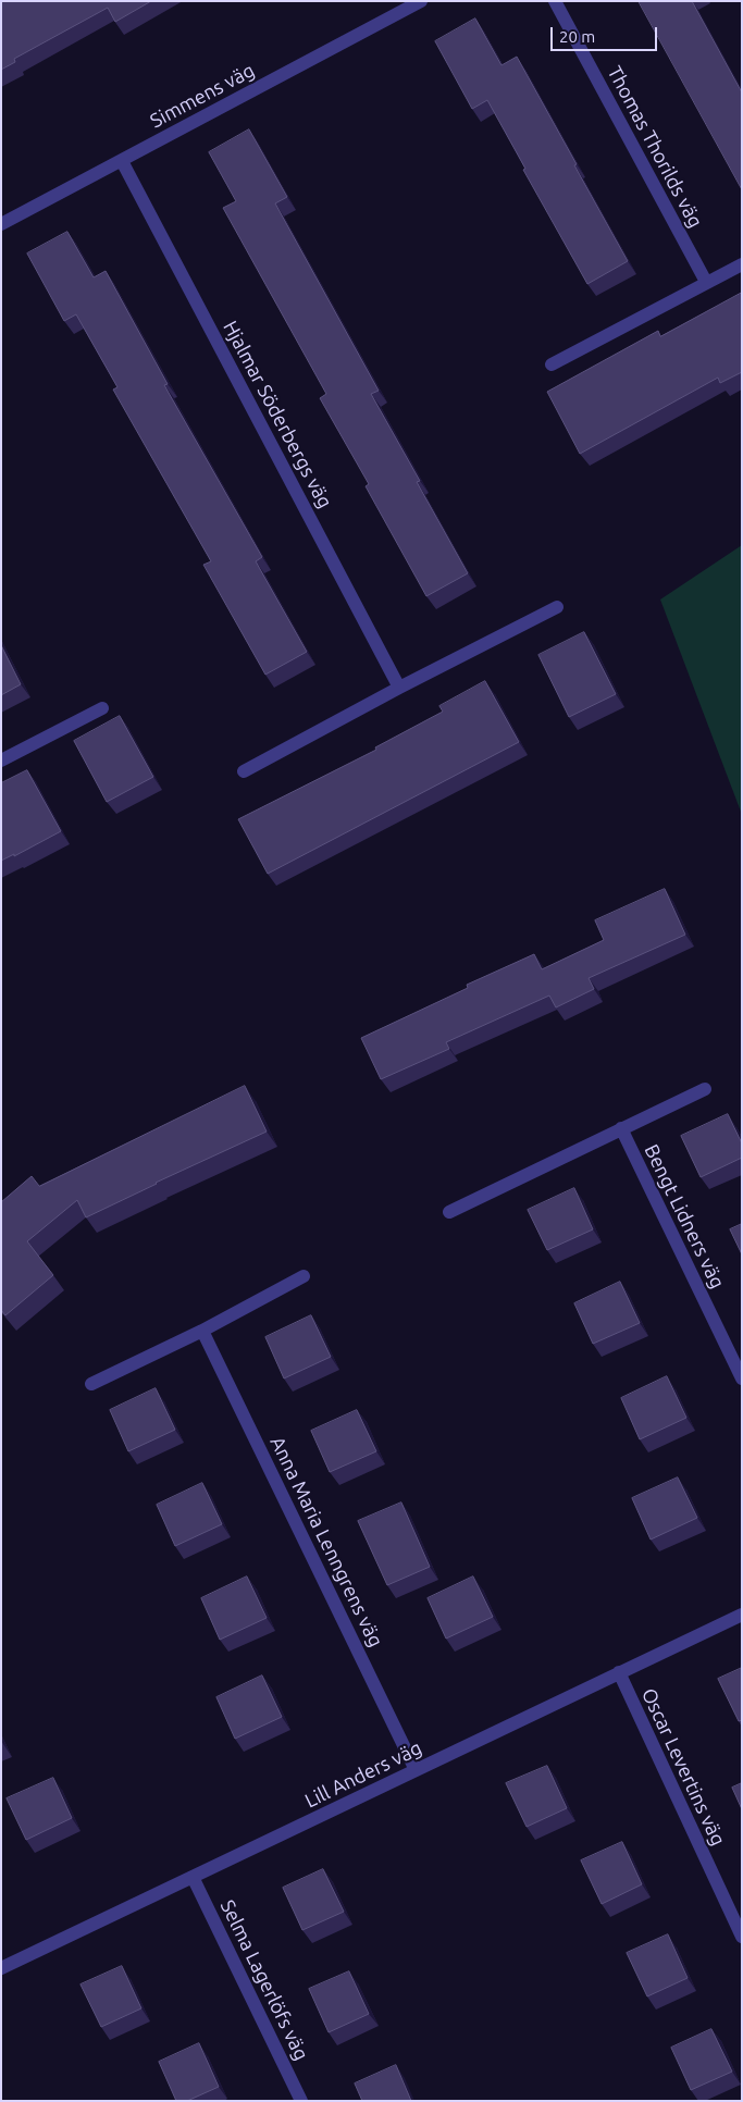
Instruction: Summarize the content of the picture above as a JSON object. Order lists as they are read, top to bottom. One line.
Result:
{"streets":{"street":["Simmens väg","Thomas Thorilds väg","Hjalmar Söderbergs väg","Bengt Lidners väg","Anna Maria Lenngrens väg","Oscar Levertins väg","Lill Anders väg","Selma Lagerlöfs väg"]},"crossings":[["Simmens väg","Hjalmar Söderbergs väg"],["Anna Maria Lenngrens väg","Lill Anders väg"],["Oscar Levertins väg","Lill Anders väg"],["Lill Anders väg","Selma Lagerlöfs väg"]],"scale_bar":"20 m"}
